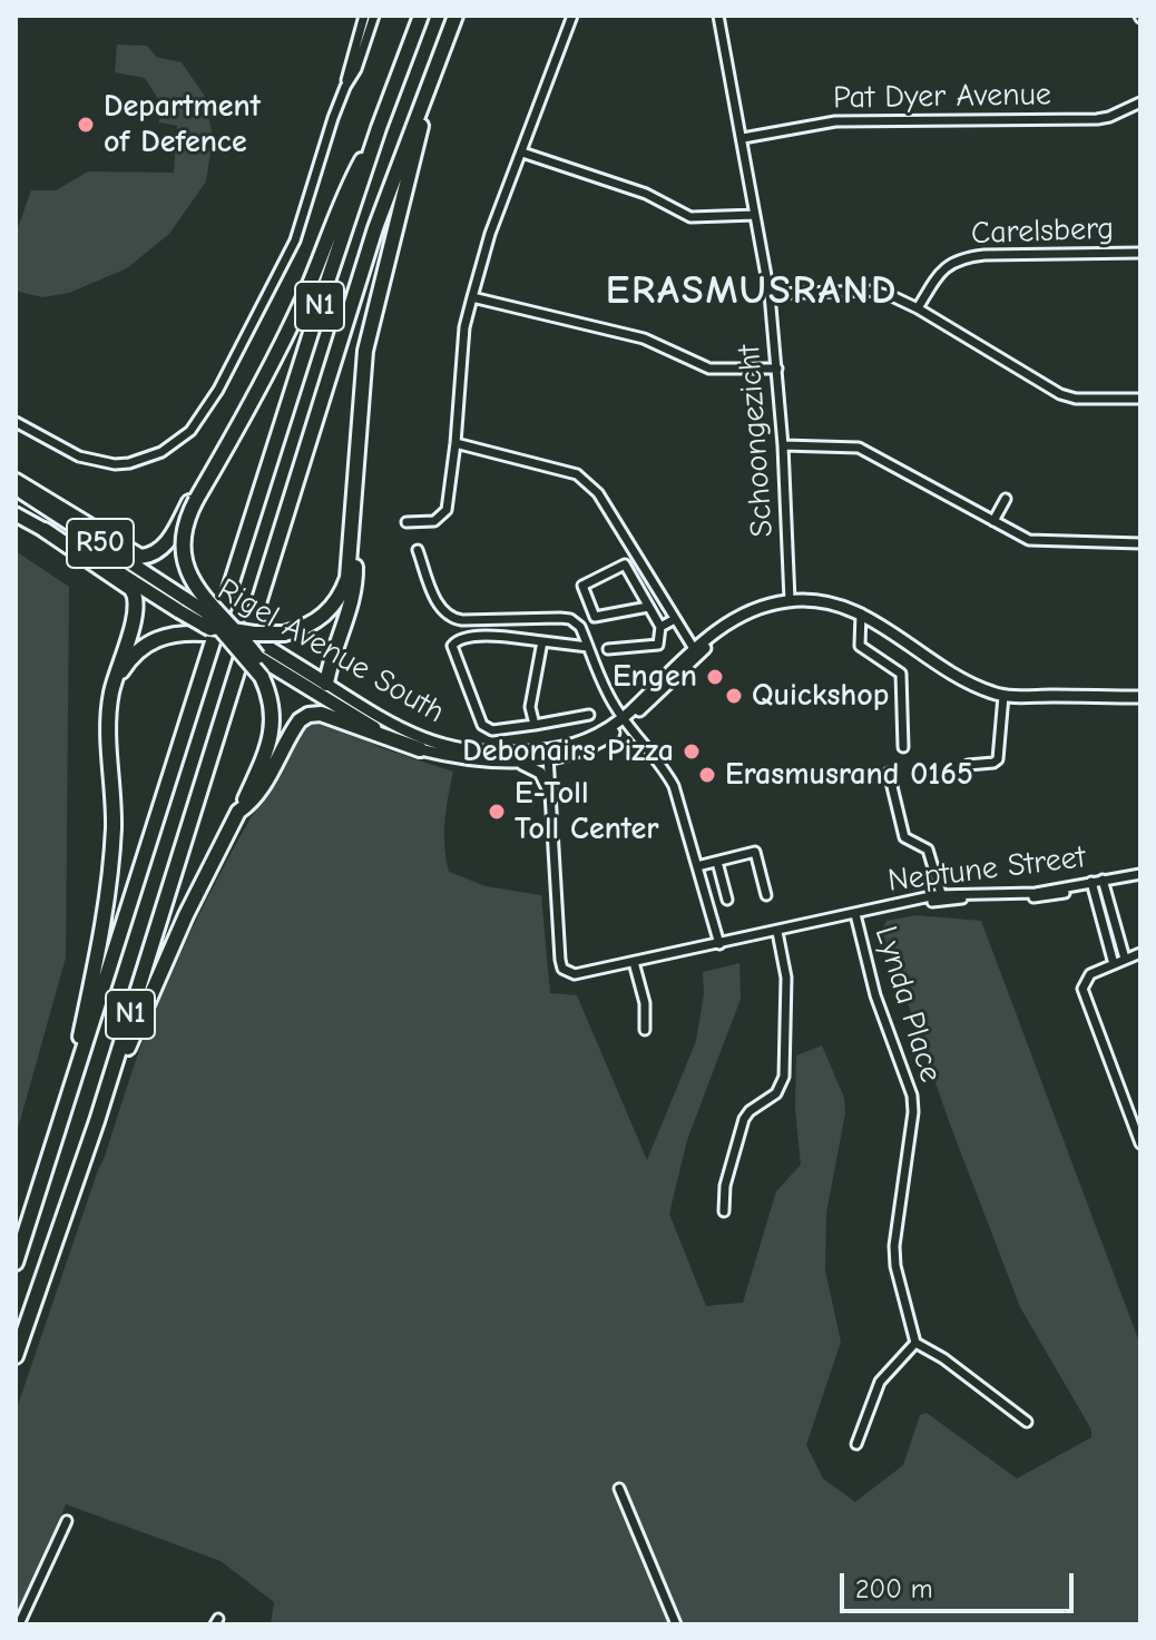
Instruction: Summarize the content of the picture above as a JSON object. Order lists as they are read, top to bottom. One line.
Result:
{"streets":{"highway":["N1"],"main road":["R50","Rigel Avenue South"],"street":["Pat Dyer Avenue","Carelsberg","Schoongezicht","Neptune Street","Lynda Place"]},"crossings":[["Pat Dyer Avenue","Schoongezicht"],["Schoongezicht","Rigel Avenue South"],["Neptune Street","Lynda Place"]],"districts":["ERASMUSRAND"],"places":["Department of Defence","Engen","Quickshop","Debonairs Pizza","Erasmusrand 0165","E-Toll Toll Center"],"scale_bar":"200 m"}
